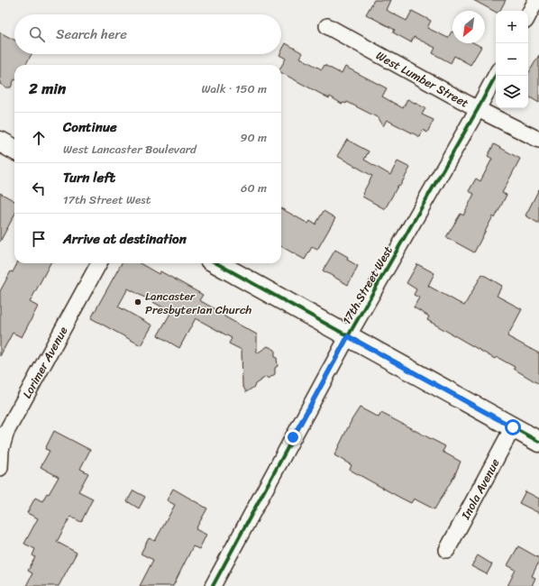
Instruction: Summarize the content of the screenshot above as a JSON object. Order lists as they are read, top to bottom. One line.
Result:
{"streets":{"street":["West Lumber Street","17th Street West","Lorimer Avenue","Inola Avenue"]},"crossings":[["West Lumber Street","17th Street West"]],"places":["Lancaster Presbyterian Church"],"north":"bottom left","page":{"map_buttons":["+","−"],"search":"Search here","heading":["2 min","Walk · 150 m"],"list":[["Continue","West Lancaster Boulevard","90 m"],["Turn left","17th Street West","60 m"],"Arrive at destination"]}}
